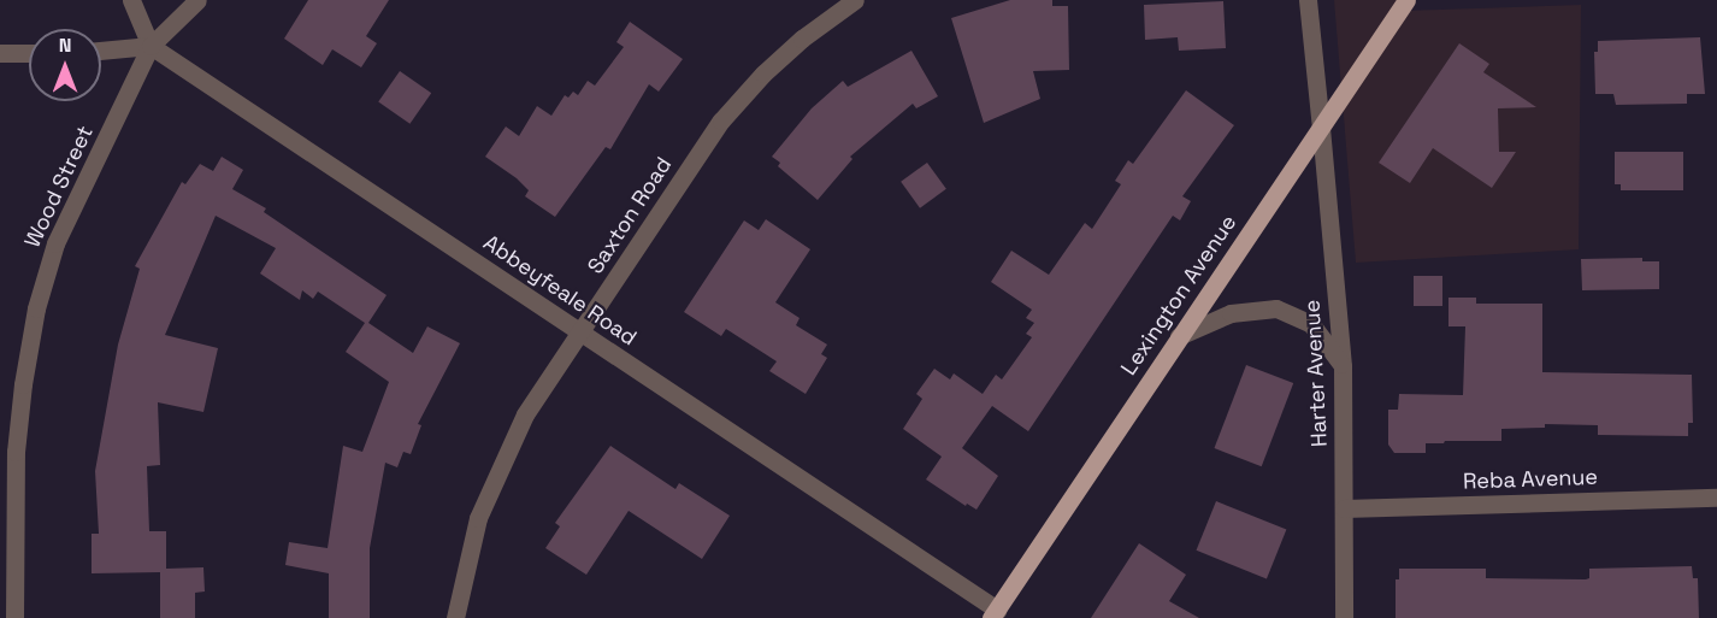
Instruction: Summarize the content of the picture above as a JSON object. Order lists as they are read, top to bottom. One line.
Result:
{"streets":{"main road":["Lexington Avenue"],"street":["Wood Street","Saxton Road","Abbeyfeale Road","Harter Avenue","Reba Avenue"]},"crossings":[["Wood Street","Abbeyfeale Road"],["Saxton Road","Abbeyfeale Road"],["Abbeyfeale Road","Lexington Avenue"],["Lexington Avenue","Harter Avenue"],["Harter Avenue","Reba Avenue"]],"north":"top"}
